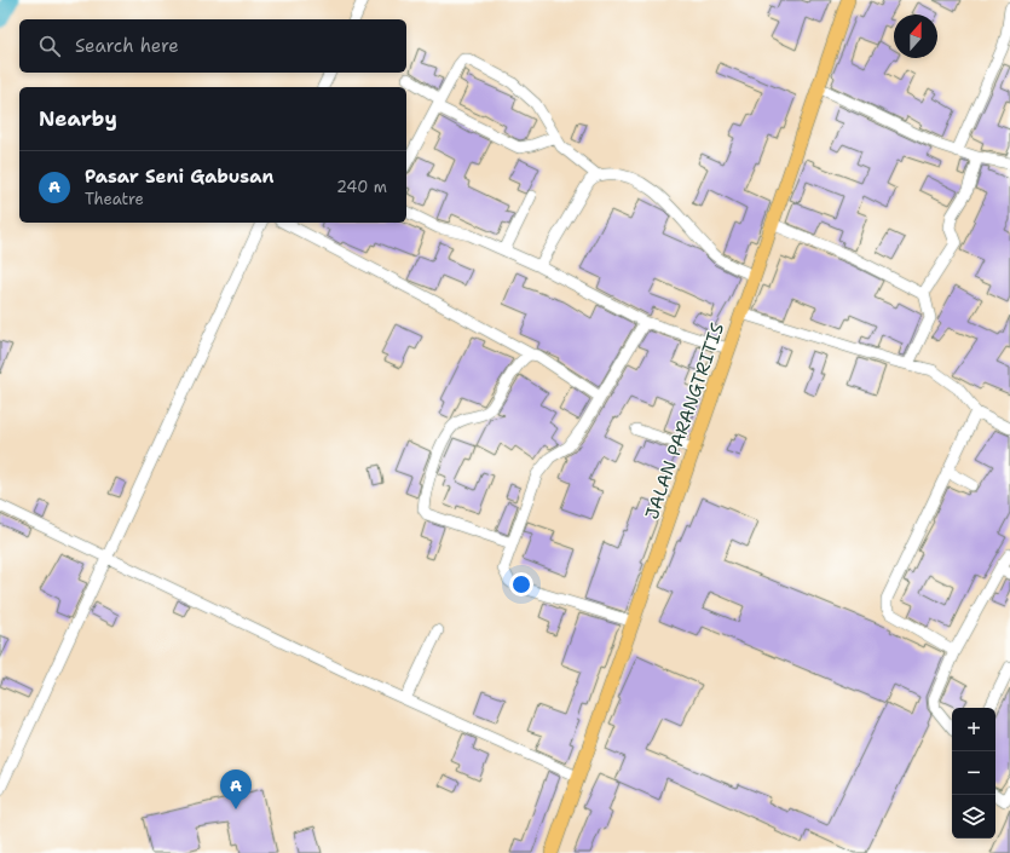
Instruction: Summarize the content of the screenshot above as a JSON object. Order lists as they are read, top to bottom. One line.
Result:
{"streets":{"main road":["JALAN PARANGTRITIS"]},"north":"top","page":{"search":"Search here","heading":"Nearby","list":[{"mark":"A","name":"Pasar Seni Gabusan","note":"Theatre","value":"240 m"}],"map_buttons":["+","−"],"pins":"A"}}
